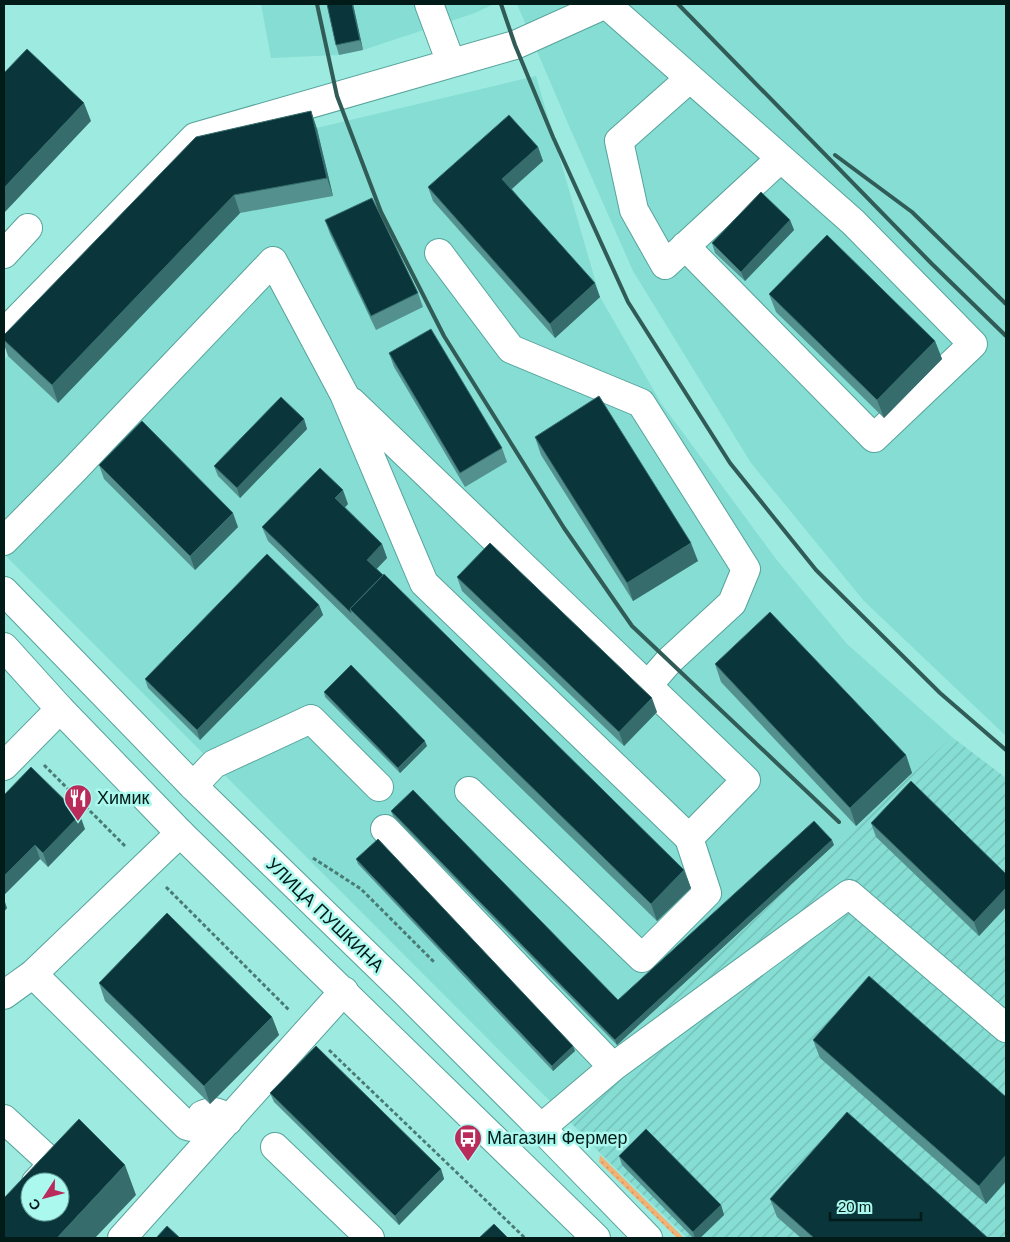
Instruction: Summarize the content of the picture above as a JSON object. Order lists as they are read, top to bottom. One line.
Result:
{"streets":{"main road":["УЛИЦА ПУШКИНА"]},"places":{"restaurant":["Химик"],"bus stop":["Магазин Фермер"]},"scale_bar":"20 m","north":"bottom left"}
